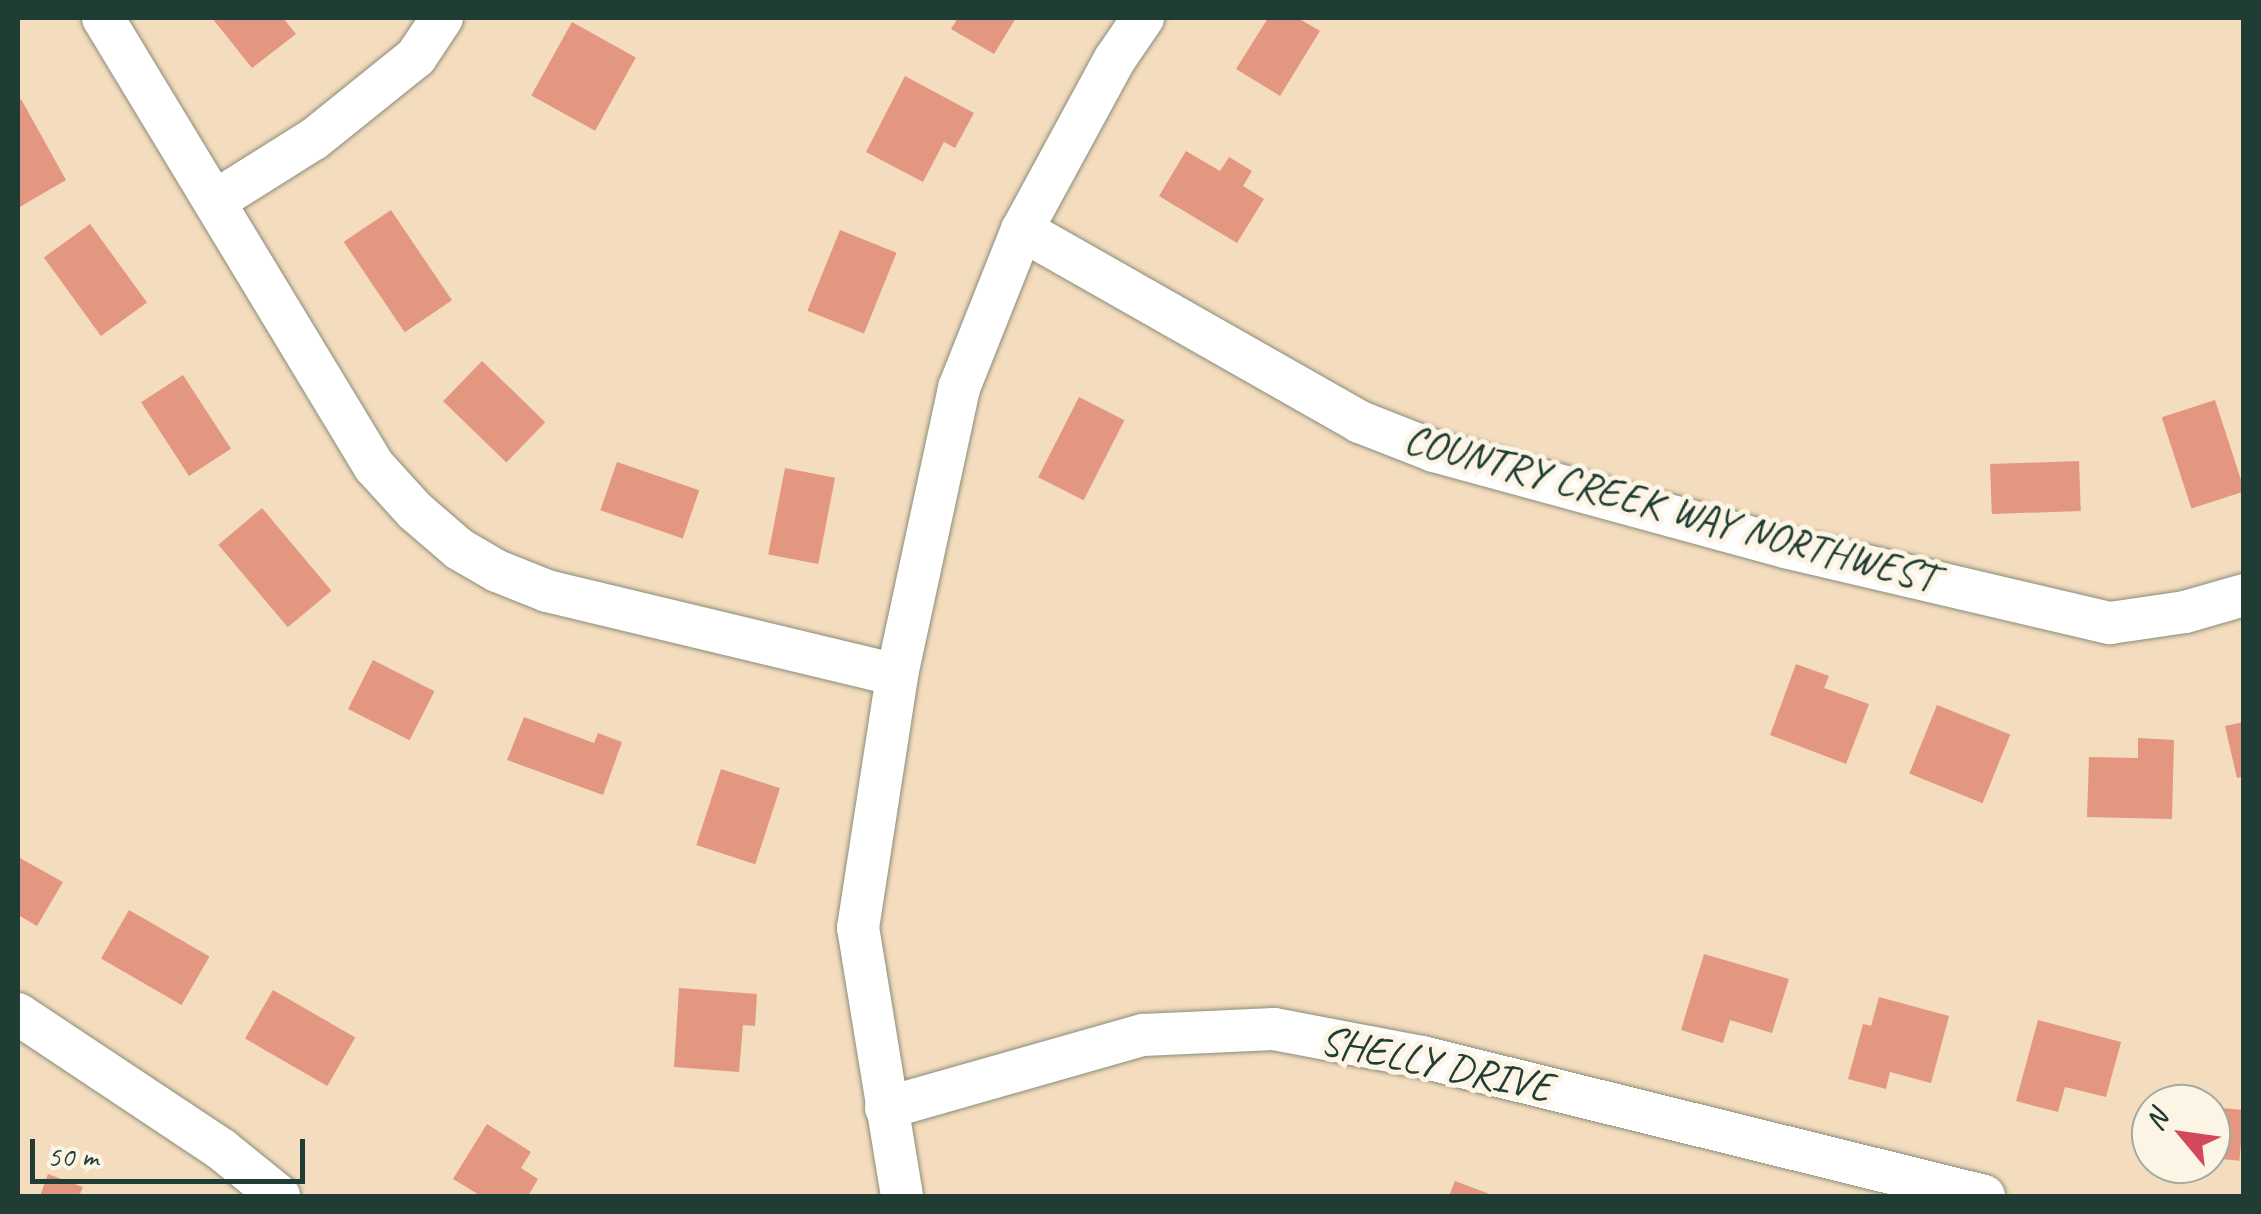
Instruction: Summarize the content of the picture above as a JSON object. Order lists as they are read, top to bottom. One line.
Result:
{"streets":{"street":["COUNTRY CREEK WAY NORTHWEST","SHELLY DRIVE"]},"scale_bar":"50 m","north":"top left"}
